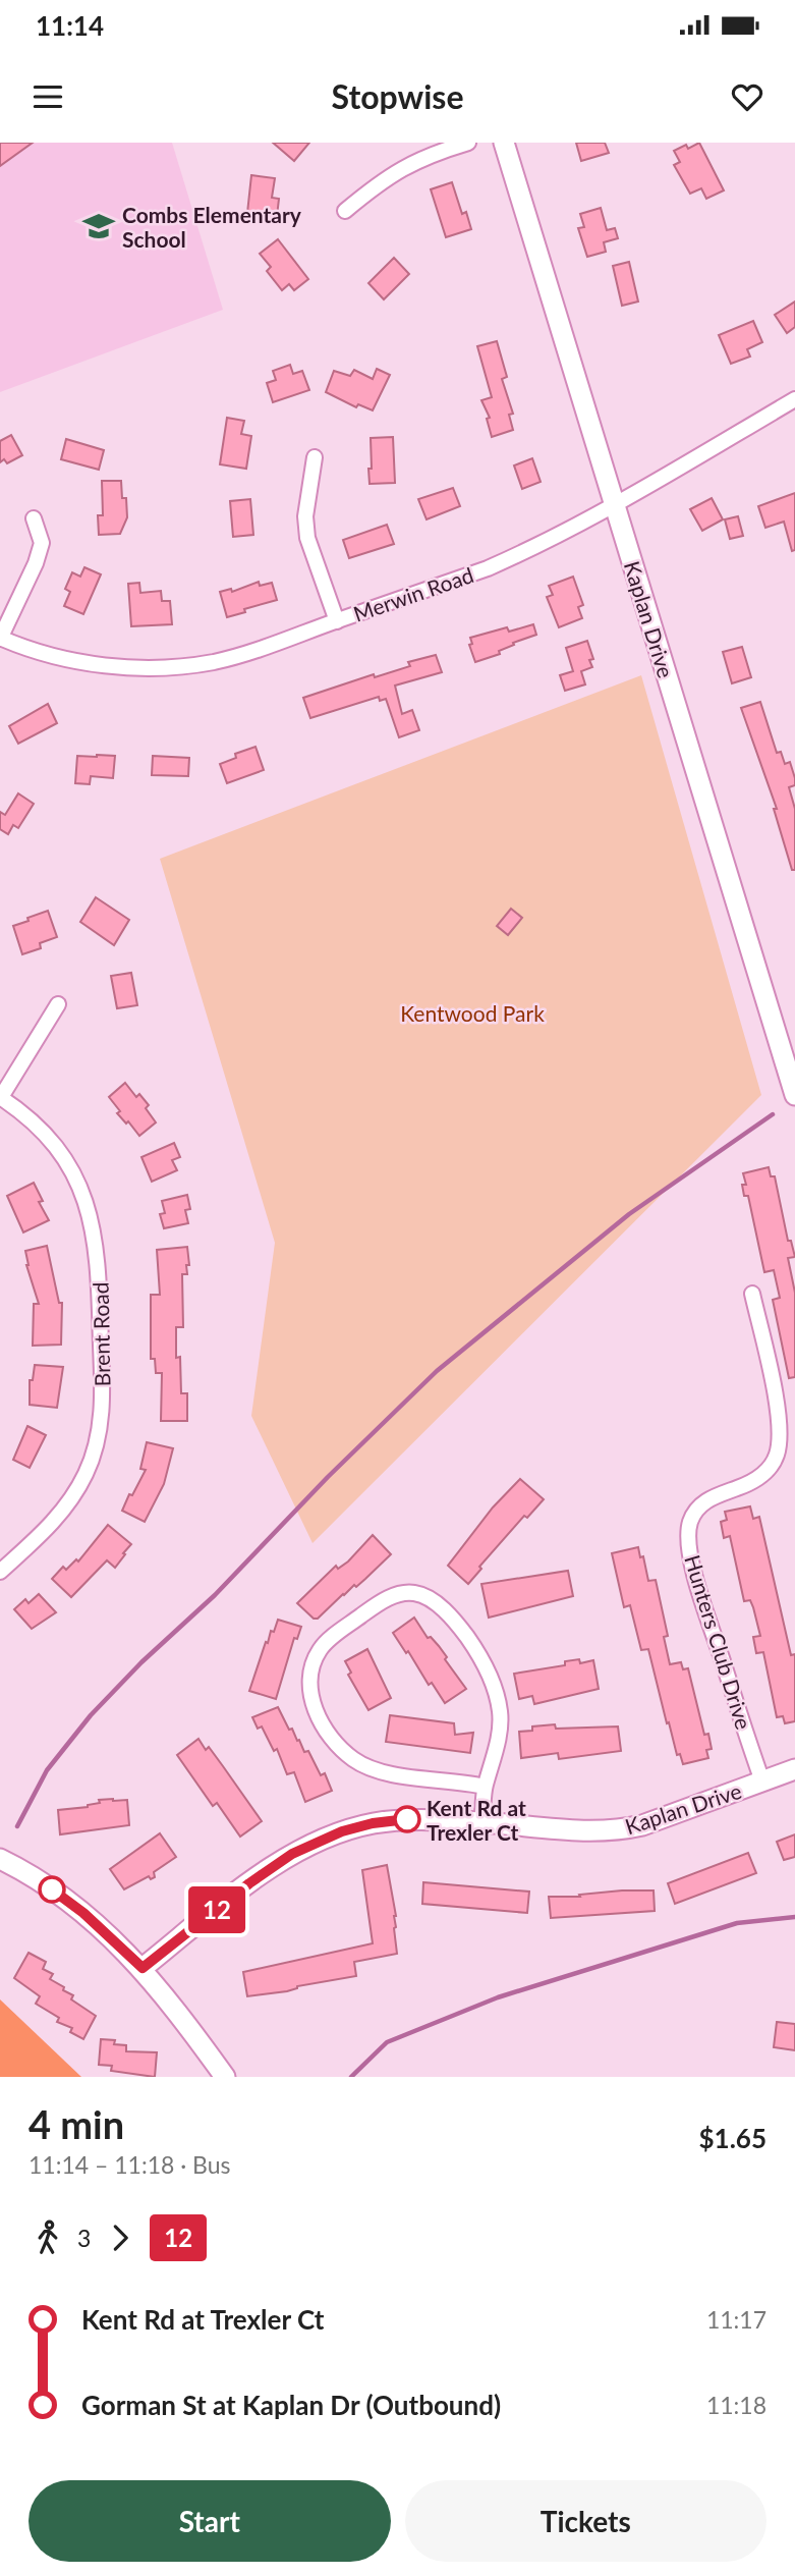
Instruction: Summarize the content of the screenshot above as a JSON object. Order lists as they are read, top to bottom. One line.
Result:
{"streets":{"street":["Merwin Road","Kaplan Drive","Brent Road","Hunters Club Drive"]},"crossings":[["Merwin Road","Kaplan Drive"],["Kaplan Drive","Hunters Club Drive"]],"parks":["Kentwood Park"],"places":{"school or university":["Combs Elementary School"],"other":["Kent Rd at Trexler Ct"]},"lines":["bus line 12"],"page":{"status":"11:14","header":"Stopwise","on_map":"12","heading":["4 min","11:14 – 11:18 · Bus","$1.65"],"legs":["3","12"],"list":[{"name":"Kent Rd at Trexler Ct","value":"11:17"},{"name":"Gorman St at Kaplan Dr (Outbound)","value":"11:18"}],"buttons":["Start","Tickets"]}}
